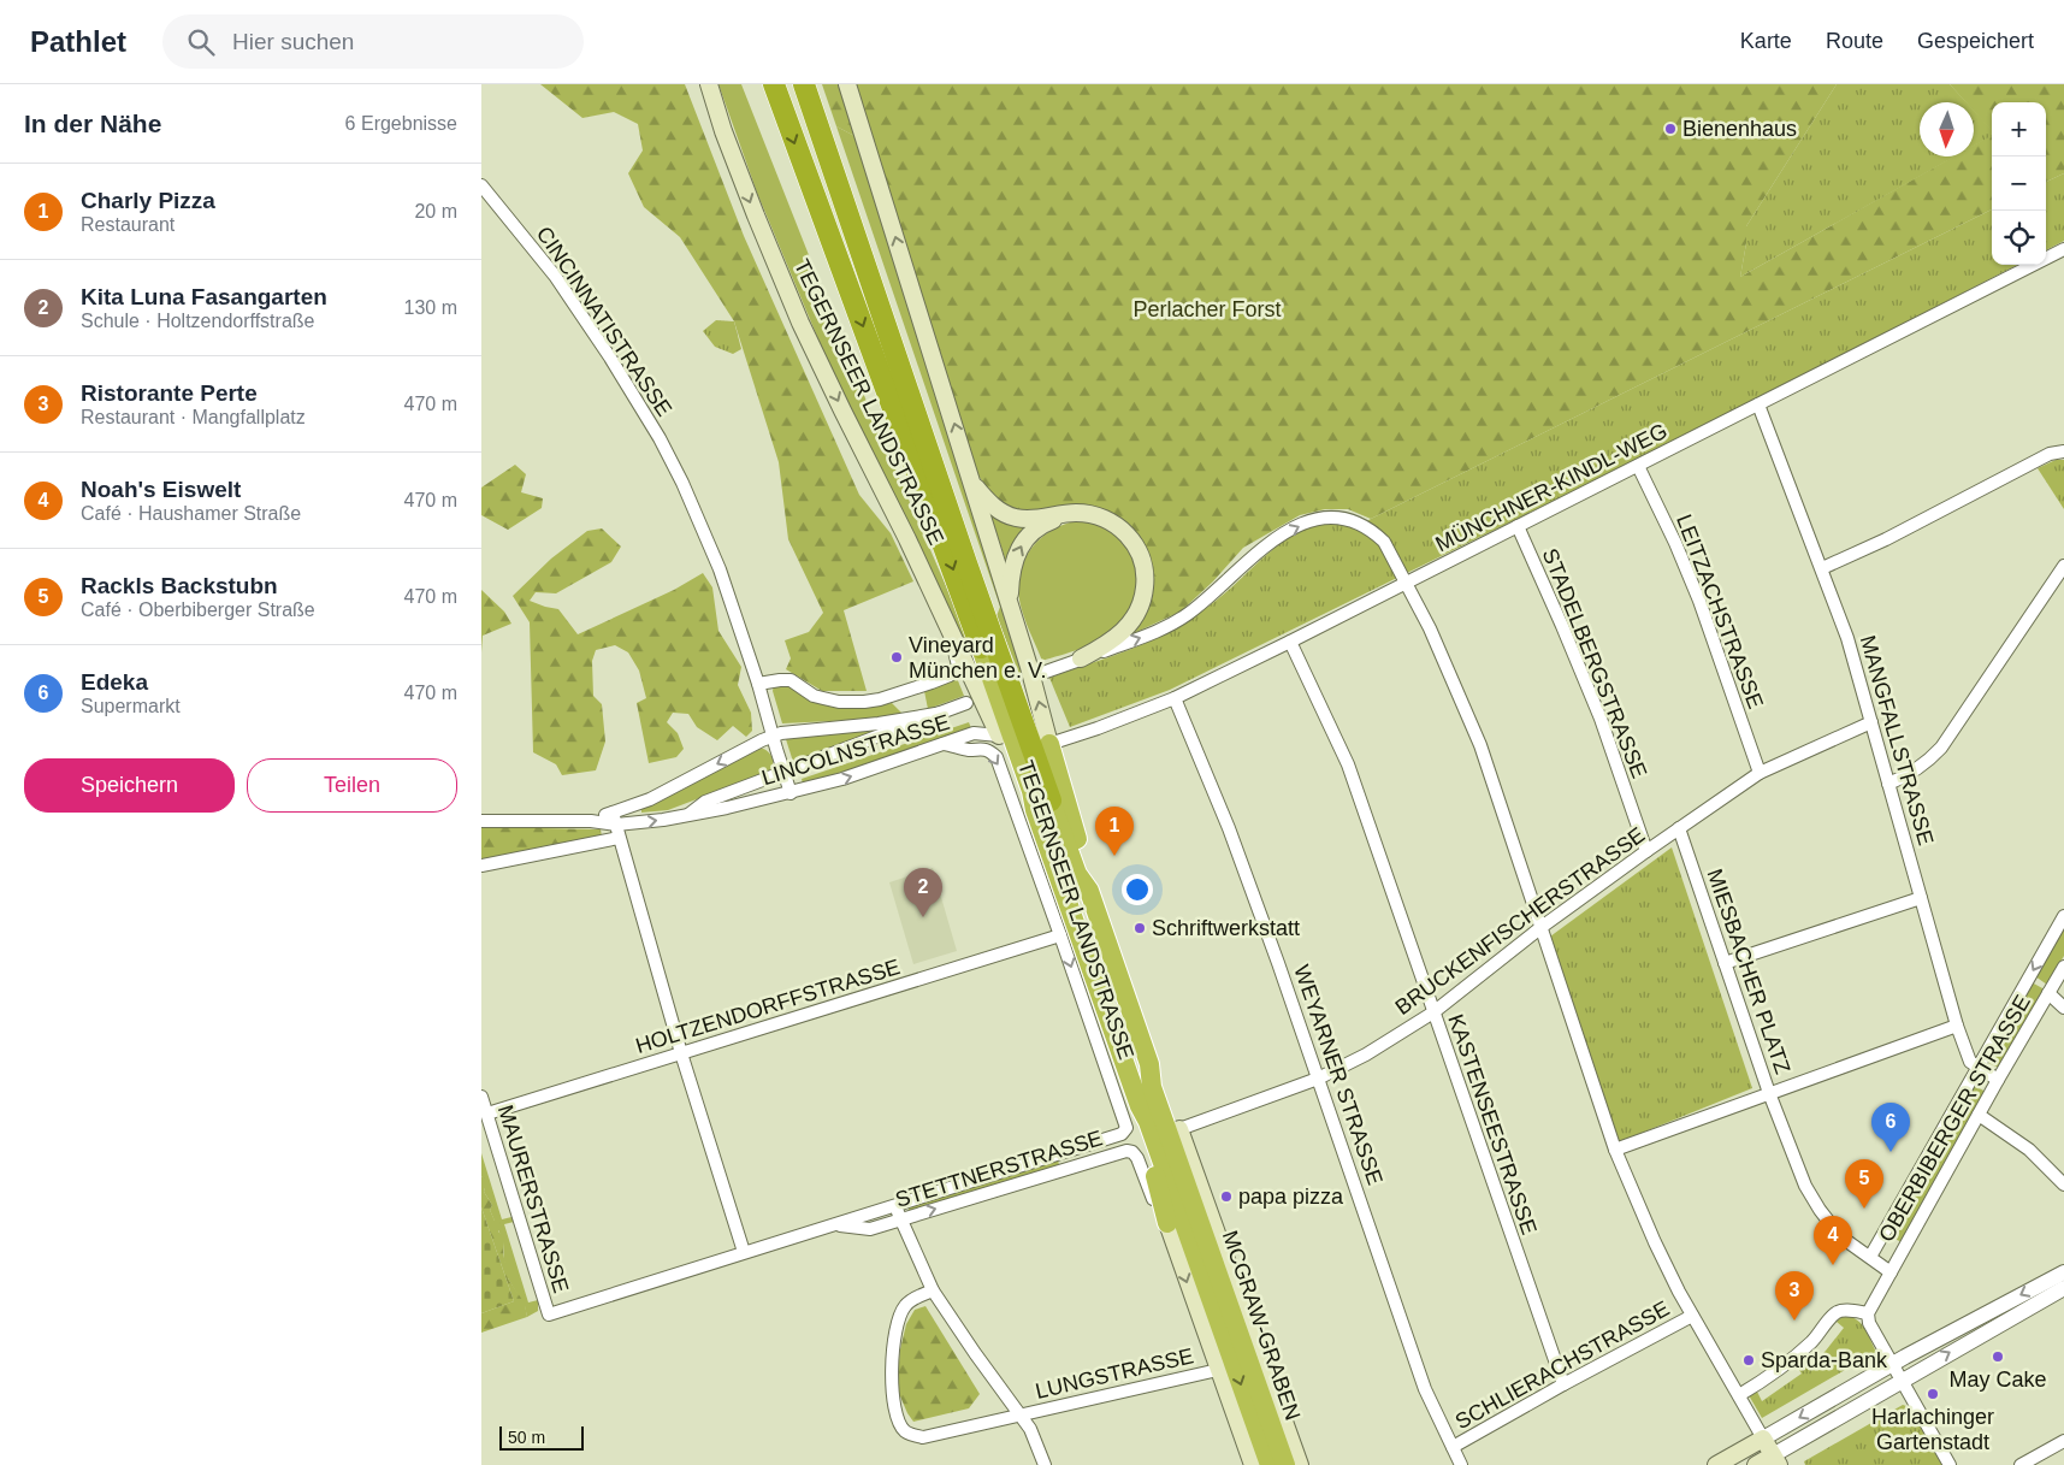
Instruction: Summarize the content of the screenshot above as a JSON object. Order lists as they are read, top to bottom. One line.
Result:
{"streets":{"highway":["TEGERNSEER LANDSTRASSE","MCGRAW-GRABEN"],"street":["CINCINNATISTRASSE","MÜNCHNER-KINDL-WEG","LEITZACHSTRASSE","STADELBERGSTRASSE","MANGFALLSTRASSE","LINCOLNSTRASSE","BRUCKENFISCHERSTRASSE","MIESBACHER PLATZ","HOLTZENDORFFSTRASSE","WEYARNER STRASSE","OBERBIBERGER STRASSE","KASTENSEESTRASSE","STETTNERSTRASSE","MAURERSTRASSE","SCHLIERACHSTRASSE","LUNGSTRASSE"]},"crossings":[["CINCINNATISTRASSE","LINCOLNSTRASSE"],["TEGERNSEER LANDSTRASSE","MÜNCHNER-KINDL-WEG"],["TEGERNSEER LANDSTRASSE","LINCOLNSTRASSE"],["TEGERNSEER LANDSTRASSE","HOLTZENDORFFSTRASSE"],["TEGERNSEER LANDSTRASSE","STETTNERSTRASSE"],["TEGERNSEER LANDSTRASSE","MCGRAW-GRABEN"],["MÜNCHNER-KINDL-WEG","LEITZACHSTRASSE"],["MÜNCHNER-KINDL-WEG","STADELBERGSTRASSE"],["MÜNCHNER-KINDL-WEG","MANGFALLSTRASSE"],["MÜNCHNER-KINDL-WEG","WEYARNER STRASSE"],["MÜNCHNER-KINDL-WEG","KASTENSEESTRASSE"],["LEITZACHSTRASSE","BRUCKENFISCHERSTRASSE"],["STADELBERGSTRASSE","BRUCKENFISCHERSTRASSE"],["MANGFALLSTRASSE","BRUCKENFISCHERSTRASSE"],["MANGFALLSTRASSE","OBERBIBERGER STRASSE"],["BRUCKENFISCHERSTRASSE","MIESBACHER PLATZ"],["BRUCKENFISCHERSTRASSE","WEYARNER STRASSE"],["BRUCKENFISCHERSTRASSE","KASTENSEESTRASSE"],["HOLTZENDORFFSTRASSE","MAURERSTRASSE"],["WEYARNER STRASSE","SCHLIERACHSTRASSE"],["KASTENSEESTRASSE","SCHLIERACHSTRASSE"],["STETTNERSTRASSE","MAURERSTRASSE"]],"parks":["Perlacher Forst"],"places":["Bienenhaus","Vineyard München e. V.","Schriftwerkstatt","papa pizza","May Cake","Sparda-Bank","Harlachinger Gartenstadt"],"scale_bar":"50 m","north":"bottom","page":{"header":"Pathlet","search":"Hier suchen","nav":["Karte","Route","Gespeichert"],"heading":["In der Nähe","6 Ergebnisse"],"map_buttons":["+","−"],"list":[{"mark":"1","name":"Charly Pizza","note":"Restaurant","value":"20 m"},{"mark":"2","name":"Kita Luna Fasangarten","note":"Schule · Holtzendorffstraße","value":"130 m"},{"mark":"3","name":"Ristorante Perte","note":"Restaurant · Mangfallplatz","value":"470 m"},{"mark":"4","name":"Noah's Eiswelt","note":"Café · Haushamer Straße","value":"470 m"},{"mark":"5","name":"Rackls Backstubn","note":"Café · Oberbiberger Straße","value":"470 m"},{"mark":"6","name":"Edeka","note":"Supermarkt","value":"470 m"}],"buttons":["Speichern","Teilen"],"pins":["1","2","6","5","4","3"],"scale":"50 m"}}
